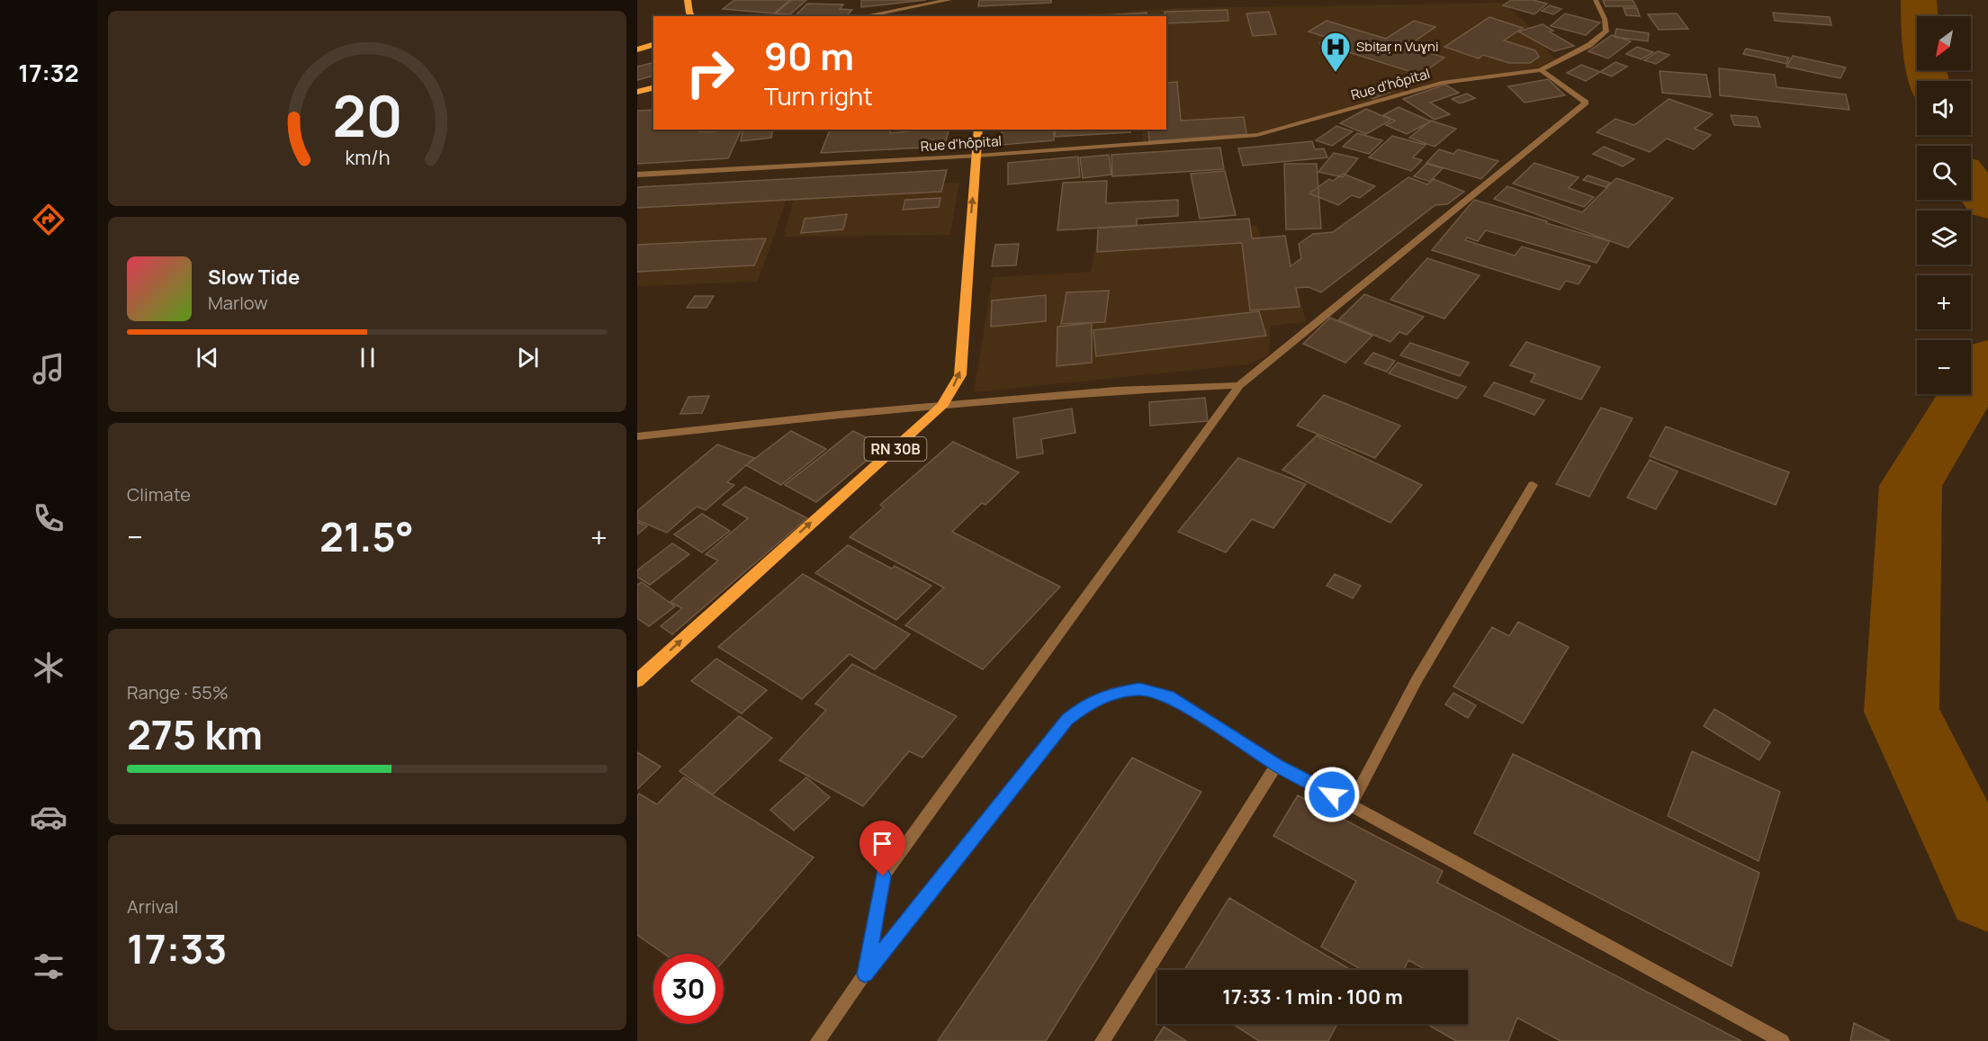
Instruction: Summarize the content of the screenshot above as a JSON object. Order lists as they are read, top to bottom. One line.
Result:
{"streets":{"main road":["RN 30B"],"street":["Rue d'hôpital"]},"crossings":[["Rue d'hôpital","RN 30B"]],"places":{"hospital":["Sbiṭaṛ n Vuɣni"]},"north":"bottom left","page":{"tabs":"17:32","map_buttons":["+","−"],"turn":["90 m","Turn right"],"song":["Slow Tide","Marlow"],"tile":["Climate",["Range · 55%","275 km"],["Arrival","17:33"]],"heat":["−","21.5°","+"],"limit":"30","trip":"17:33 · 1 min · 100 m","gauge":["20","km/h"]}}
